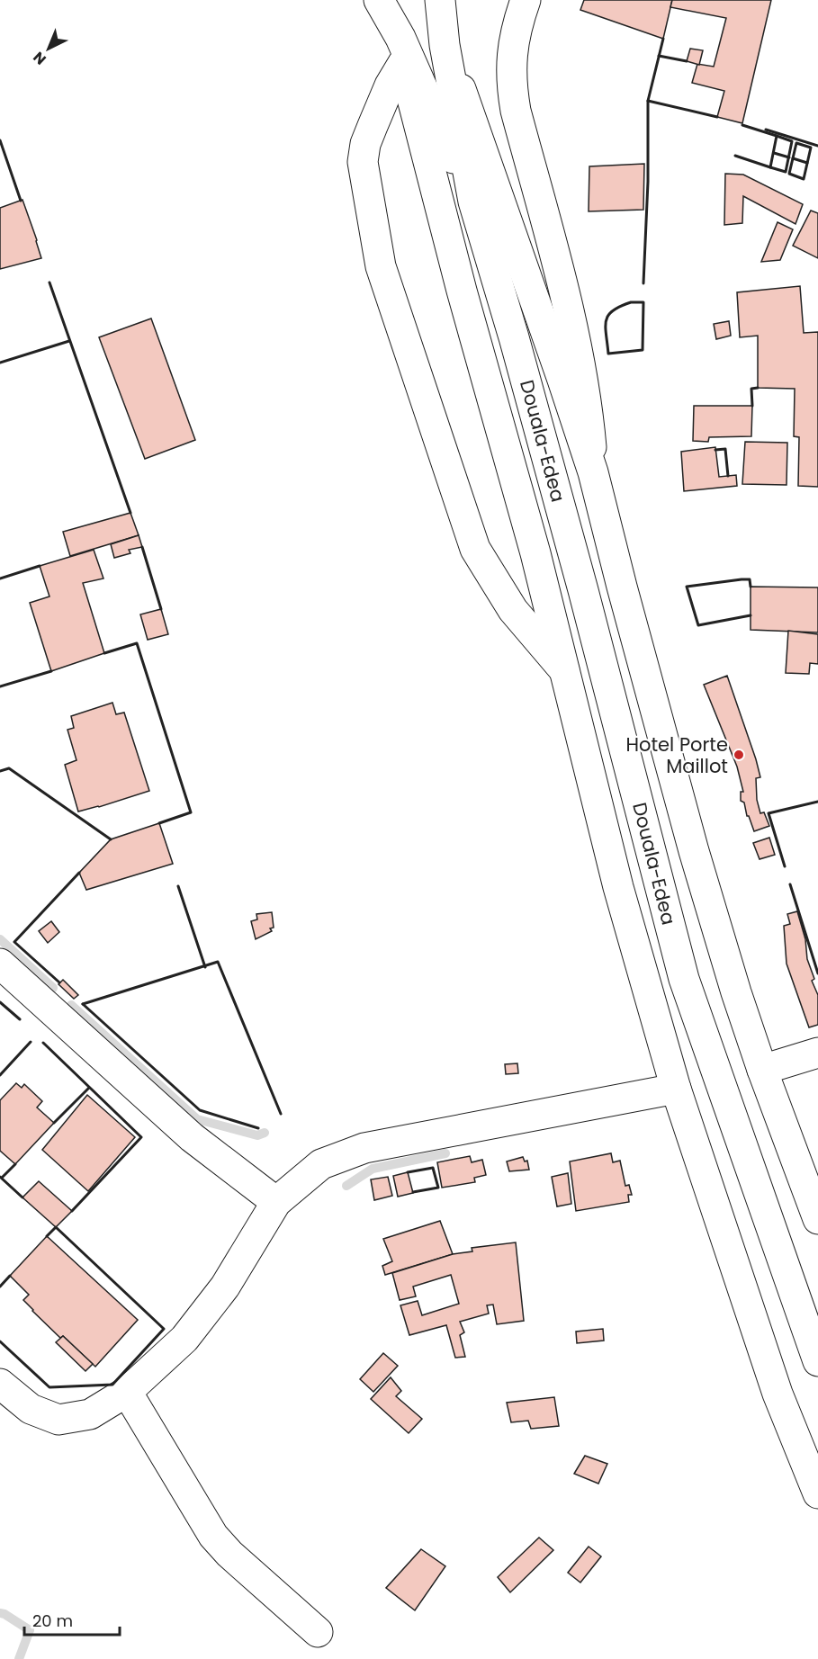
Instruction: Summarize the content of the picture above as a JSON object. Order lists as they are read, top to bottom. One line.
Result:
{"streets":{"main road":["Douala-Edea"]},"places":["Hotel Porte Maillot"],"scale_bar":"20 m","north":"bottom left"}
